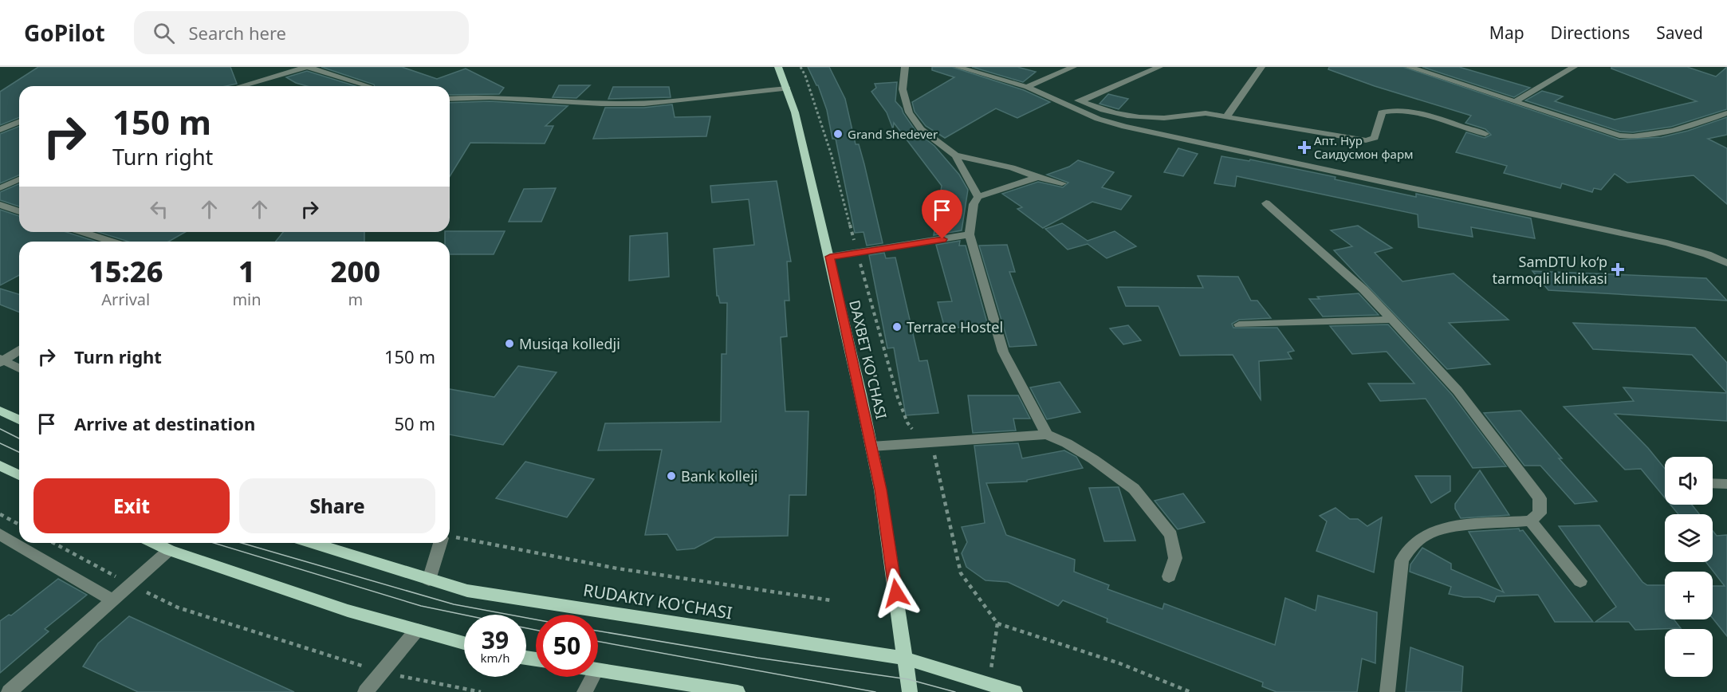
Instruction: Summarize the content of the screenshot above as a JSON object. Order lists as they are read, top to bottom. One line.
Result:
{"streets":{"main road":["DAXBET KO'CHASI","RUDAKIY KO'CHASI"]},"crossings":[["DAXBET KO'CHASI","RUDAKIY KO'CHASI"]],"places":{"other":["Grand Shedever","Terrace Hostel","Musiqa kolledji","Bank kolleji"],"health":["Апт. Нур Саидусмон фарм","SamDTU ko‘p tarmoqli klinikasi"]},"page":{"header":"GoPilot","search":"Search here","nav":["Map","Directions","Saved"],"turn":["150 m","Turn right"],"eta":["15:26","Arrival","1","min","200","m"],"list":[{"name":"Turn right","value":"150 m"},{"name":"Arrive at destination","value":"50 m"}],"map_buttons":["+","−"],"buttons":["Exit","Share"],"speed":"39 km/h","limit":"50"}}
